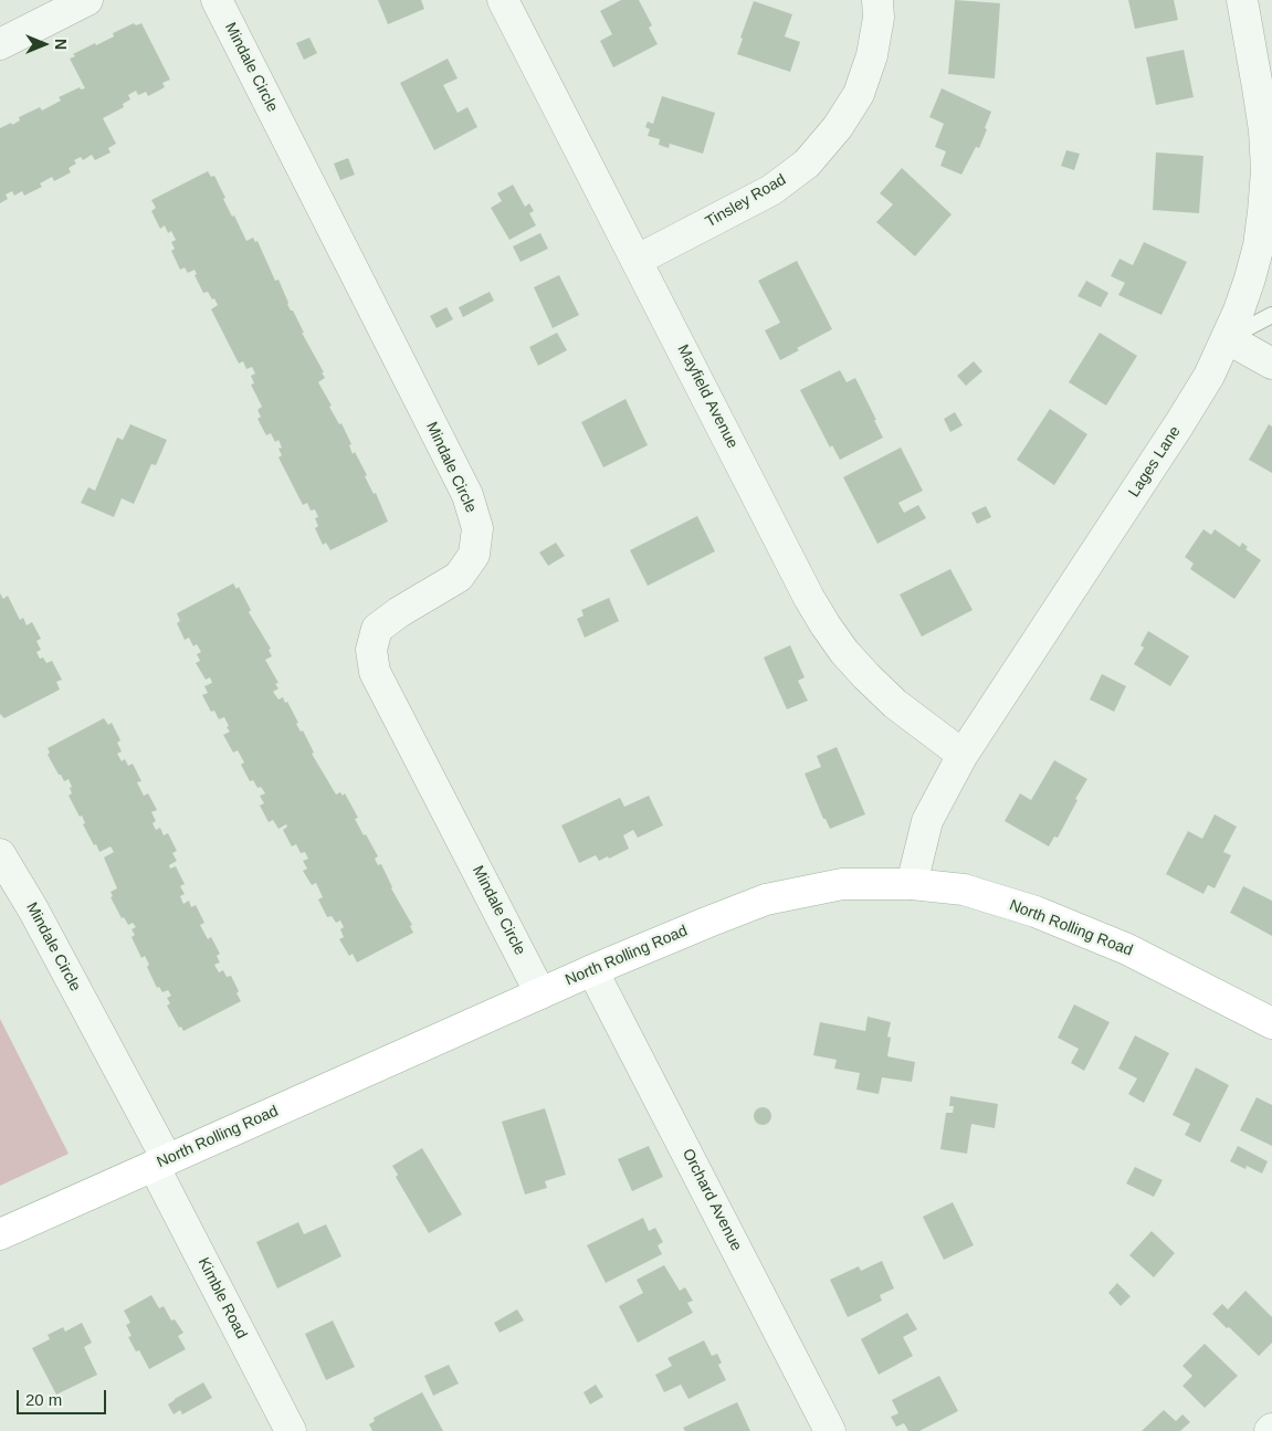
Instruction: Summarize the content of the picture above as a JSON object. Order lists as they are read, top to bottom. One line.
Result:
{"streets":{"main road":["North Rolling Road"],"street":["Mindale Circle","Tinsley Road","Mayfield Avenue","Lages Lane","Orchard Avenue","Kimble Road"]},"crossings":[["Mindale Circle","North Rolling Road"],["Mindale Circle","Kimble Road"],["Tinsley Road","Mayfield Avenue"],["Mayfield Avenue","Lages Lane"],["Lages Lane","North Rolling Road"],["North Rolling Road","Orchard Avenue"],["North Rolling Road","Kimble Road"]],"scale_bar":"20 m","north":"right"}
